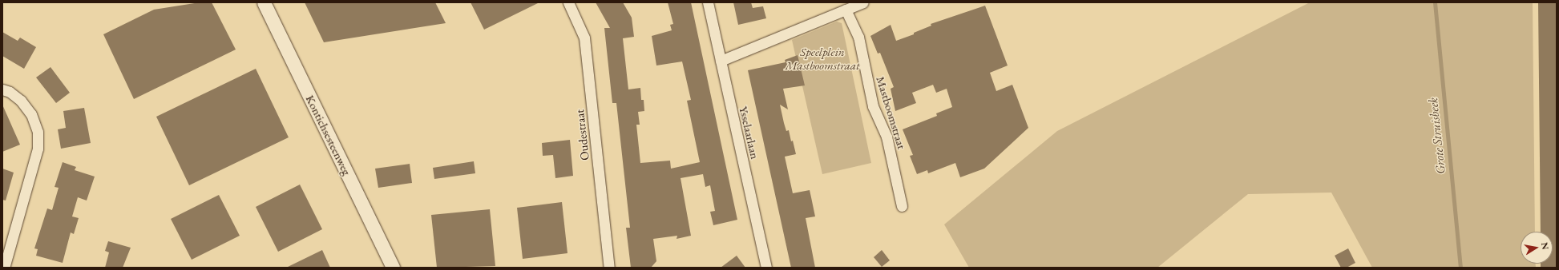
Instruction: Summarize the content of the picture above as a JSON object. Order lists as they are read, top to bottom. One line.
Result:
{"streets":{"street":["Mastboomstraat","Ysselaarlaan","Kontichsesteenweg","Oudestraat"]},"water":["Grote Struisbeek"],"parks":["Speelplein Mastboomstraat"],"north":"right"}
